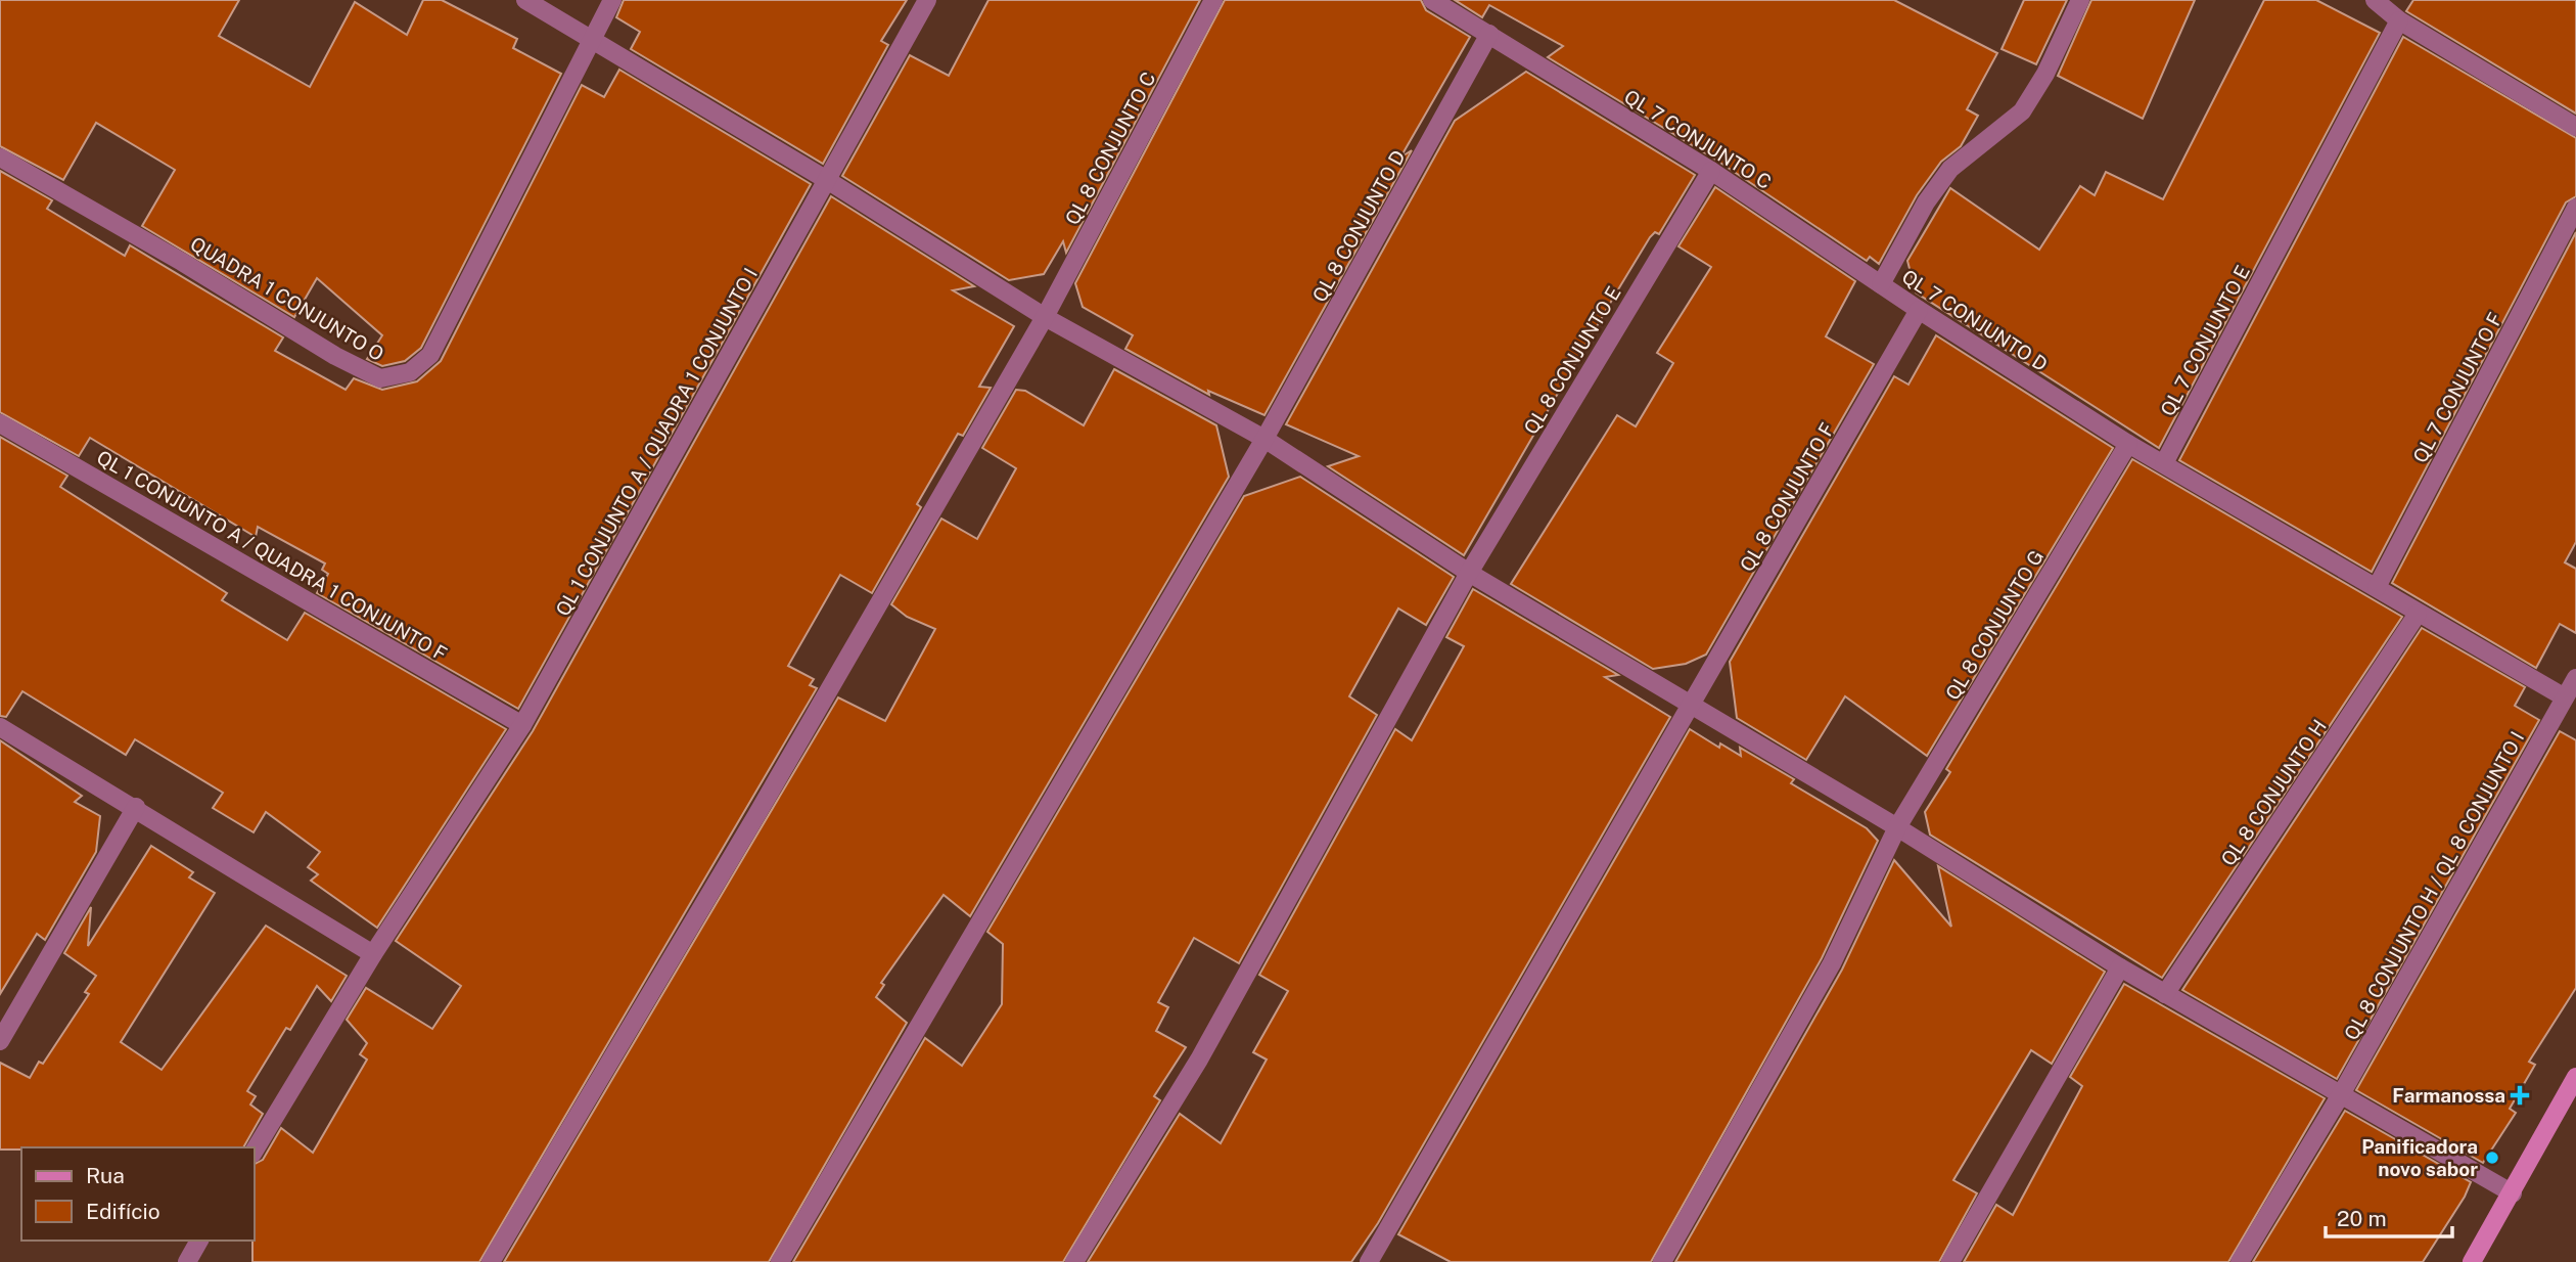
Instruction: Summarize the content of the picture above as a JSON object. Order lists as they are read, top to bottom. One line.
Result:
{"streets":{"street":["QL 7 CONJUNTO C","QL 8 CONJUNTO C","QL 8 CONJUNTO D","QUADRA 1 CONJUNTO O","QL 7 CONJUNTO D","QL 7 CONJUNTO E","QL 8 CONJUNTO E","QL 7 CONJUNTO F","QL 1 CONJUNTO A / QUADRA 1 CONJUNTO I","QL 8 CONJUNTO F","QL 1 CONJUNTO A / QUADRA 1 CONJUNTO F","QL 8 CONJUNTO G","QL 8 CONJUNTO H","QL 8 CONJUNTO H / QL 8 CONJUNTO I"]},"crossings":[["QL 7 CONJUNTO C","QL 8 CONJUNTO D"],["QL 7 CONJUNTO C","QL 7 CONJUNTO D"],["QL 7 CONJUNTO C","QL 8 CONJUNTO E"],["QL 7 CONJUNTO D","QL 7 CONJUNTO E"],["QL 7 CONJUNTO D","QL 8 CONJUNTO F"],["QL 7 CONJUNTO D","QL 8 CONJUNTO G"],["QL 1 CONJUNTO A / QUADRA 1 CONJUNTO I","QL 1 CONJUNTO A / QUADRA 1 CONJUNTO F"]],"places":{"health":["Farmanossa"],"other":["Panificadora novo sabor"]},"legend":["Rua","Edifício"],"scale_bar":"20 m"}
